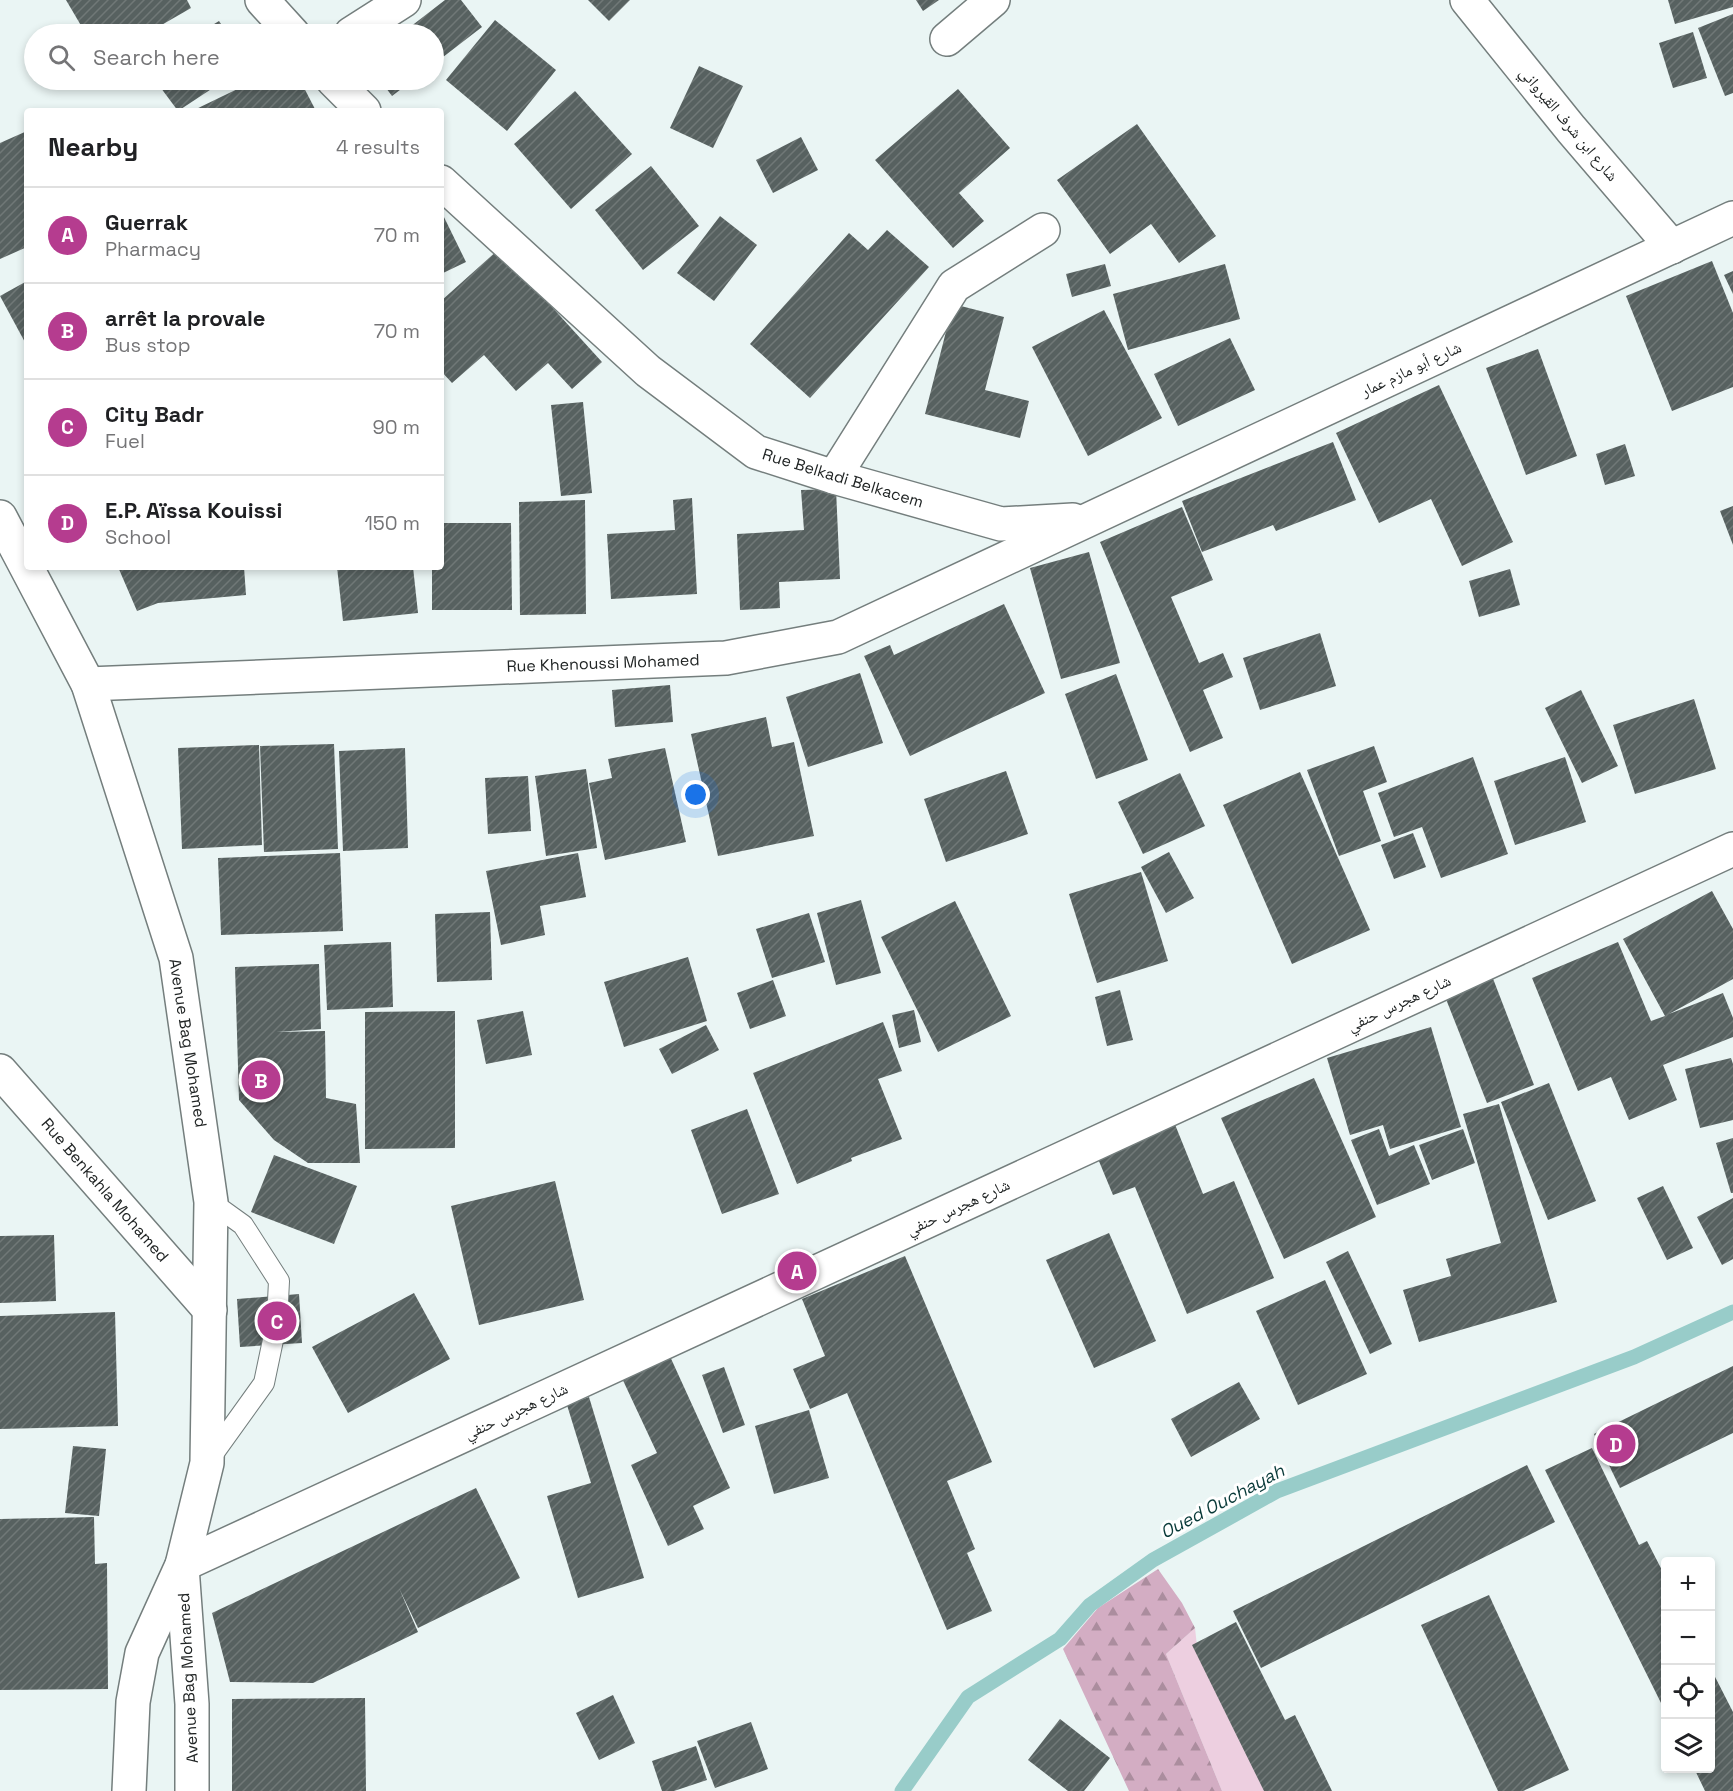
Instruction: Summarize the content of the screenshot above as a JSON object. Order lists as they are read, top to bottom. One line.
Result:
{"streets":{"street":["شارع ابن شرف القيرواني","شارع أبو مازم عمار","Rue Belkadi Belkacem","Rue Khenoussi Mohamed","شارع هجرس حنفي","Avenue Bag Mohamed","Rue Benkahla Mohamed"]},"crossings":[["شارع ابن شرف القيرواني","شارع أبو مازم عمار"],["شارع أبو مازم عمار","Rue Belkadi Belkacem"],["شارع أبو مازم عمار","Rue Khenoussi Mohamed"],["Rue Belkadi Belkacem","Rue Khenoussi Mohamed"],["Rue Khenoussi Mohamed","Avenue Bag Mohamed"],["شارع هجرس حنفي","Avenue Bag Mohamed"],["Avenue Bag Mohamed","Rue Benkahla Mohamed"]],"water":["Oued Ouchayah"],"page":{"search":"Search here","heading":["Nearby","4 results"],"list":[{"mark":"A","name":"Guerrak","note":"Pharmacy","value":"70 m"},{"mark":"B","name":"arrêt la provale","note":"Bus stop","value":"70 m"},{"mark":"C","name":"City Badr","note":"Fuel","value":"90 m"},{"mark":"D","name":"E.P. Aïssa Kouissi","note":"School","value":"150 m"}],"pins":["B","A","C","D"],"map_buttons":["+","−"]}}
